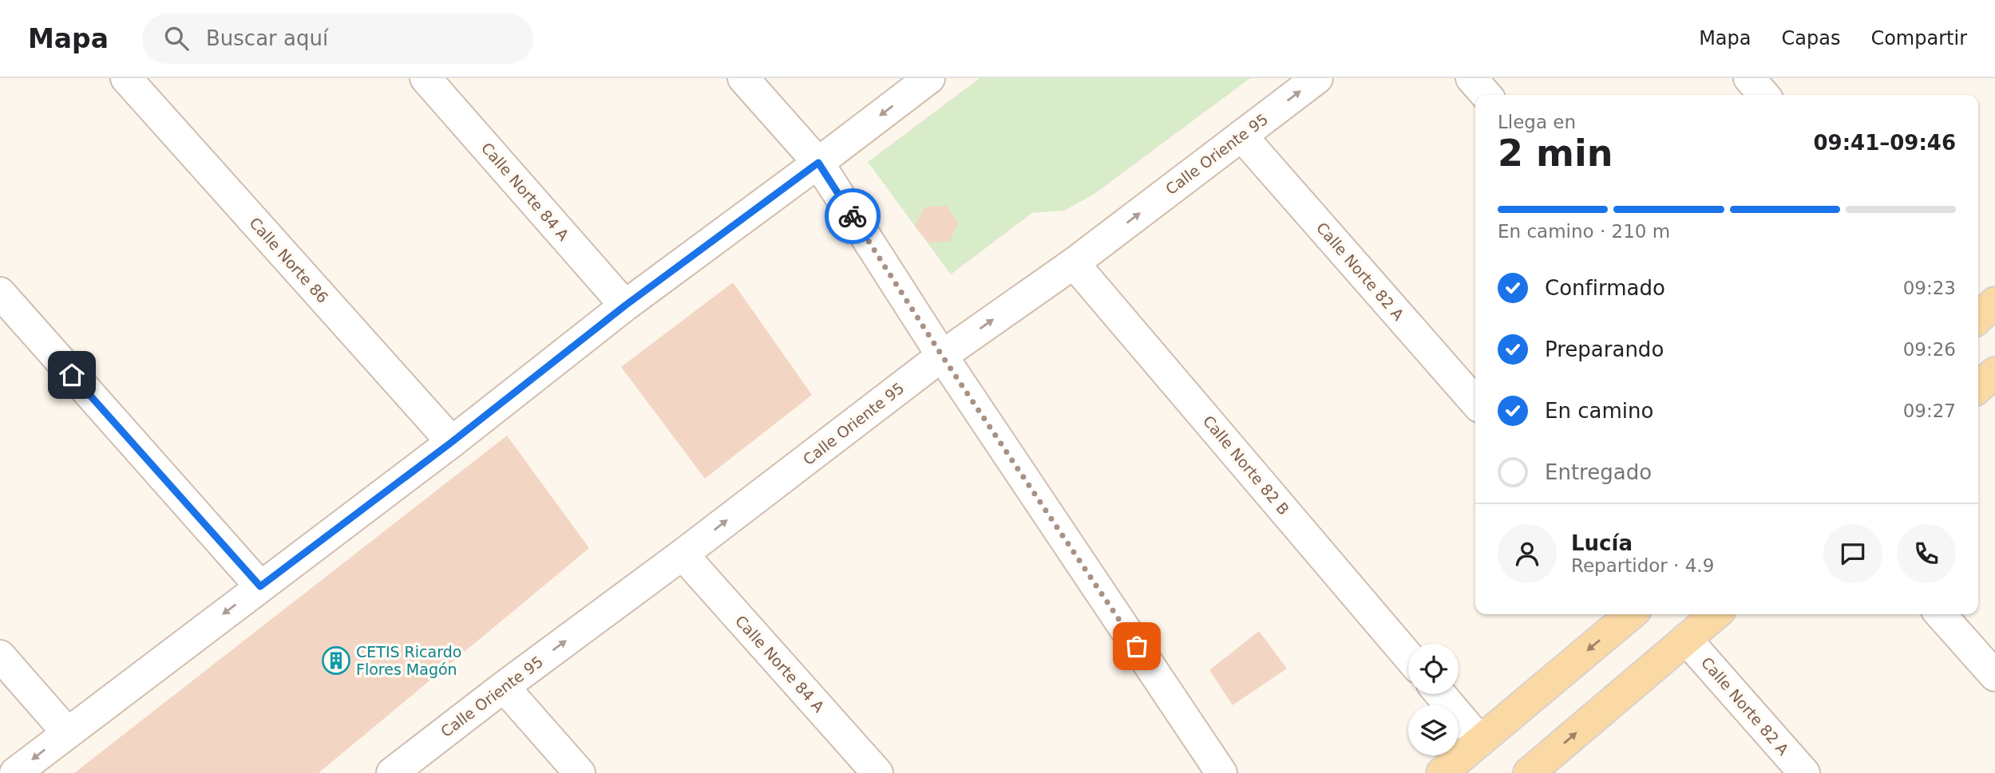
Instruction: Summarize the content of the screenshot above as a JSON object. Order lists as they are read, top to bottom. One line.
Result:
{"streets":{"street":["Calle Oriente 95","Calle Norte 84 A","Calle Norte 86","Calle Norte 82 A","Calle Norte 82 B"]},"crossings":[["Calle Oriente 95","Calle Norte 84 A"],["Calle Oriente 95","Calle Norte 82 A"],["Calle Oriente 95","Calle Norte 82 B"]],"places":{"building":["CETIS Ricardo Flores Magón"]},"page":{"header":"Mapa","search":"Buscar aquí","nav":["Mapa","Capas","Compartir"],"heading":["2 min","Llega en","09:41–09:46"],"panel":["Lucía","Repartidor · 4.9"],"bar":"En camino · 210 m","list":[["Confirmado","09:23"],["Preparando","09:26"],["En camino","09:27"],"Entregado"]}}
